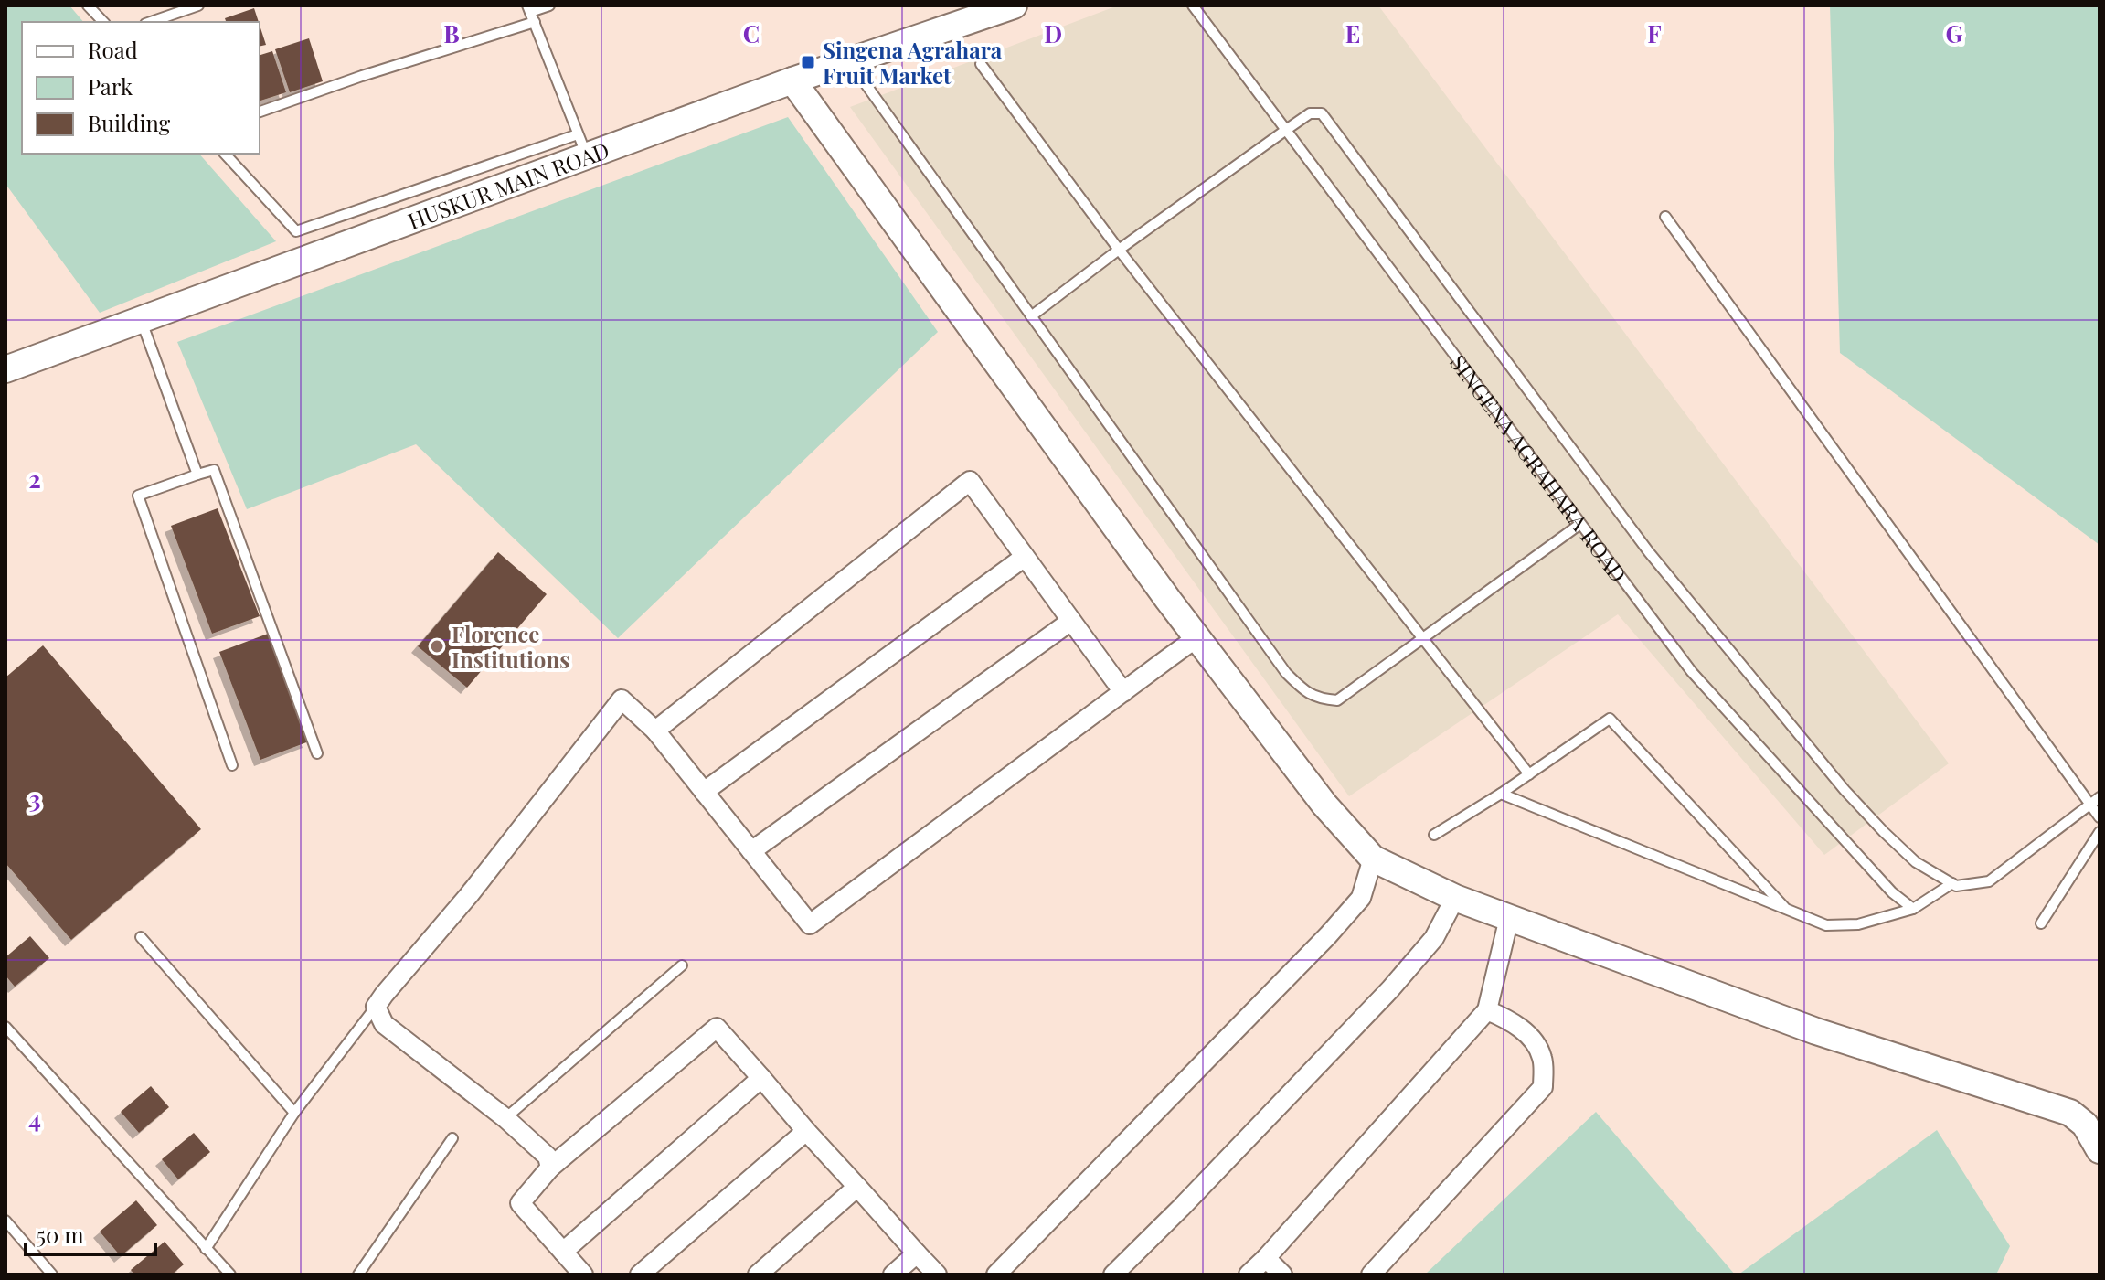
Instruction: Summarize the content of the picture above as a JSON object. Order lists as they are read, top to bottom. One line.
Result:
{"streets":{"street":["HUSKUR MAIN ROAD"],"lane":["SINGENA AGRAHARA ROAD"]},"places":{"transit":["Singena Agrahara Fruit Market"],"other":["Florence Institutions"]},"legend":["Road","Park","Building"],"scale_bar":"50 m","grid":{"columns":["B","C","D","E","F","G"],"rows":["2","3","4"]}}
